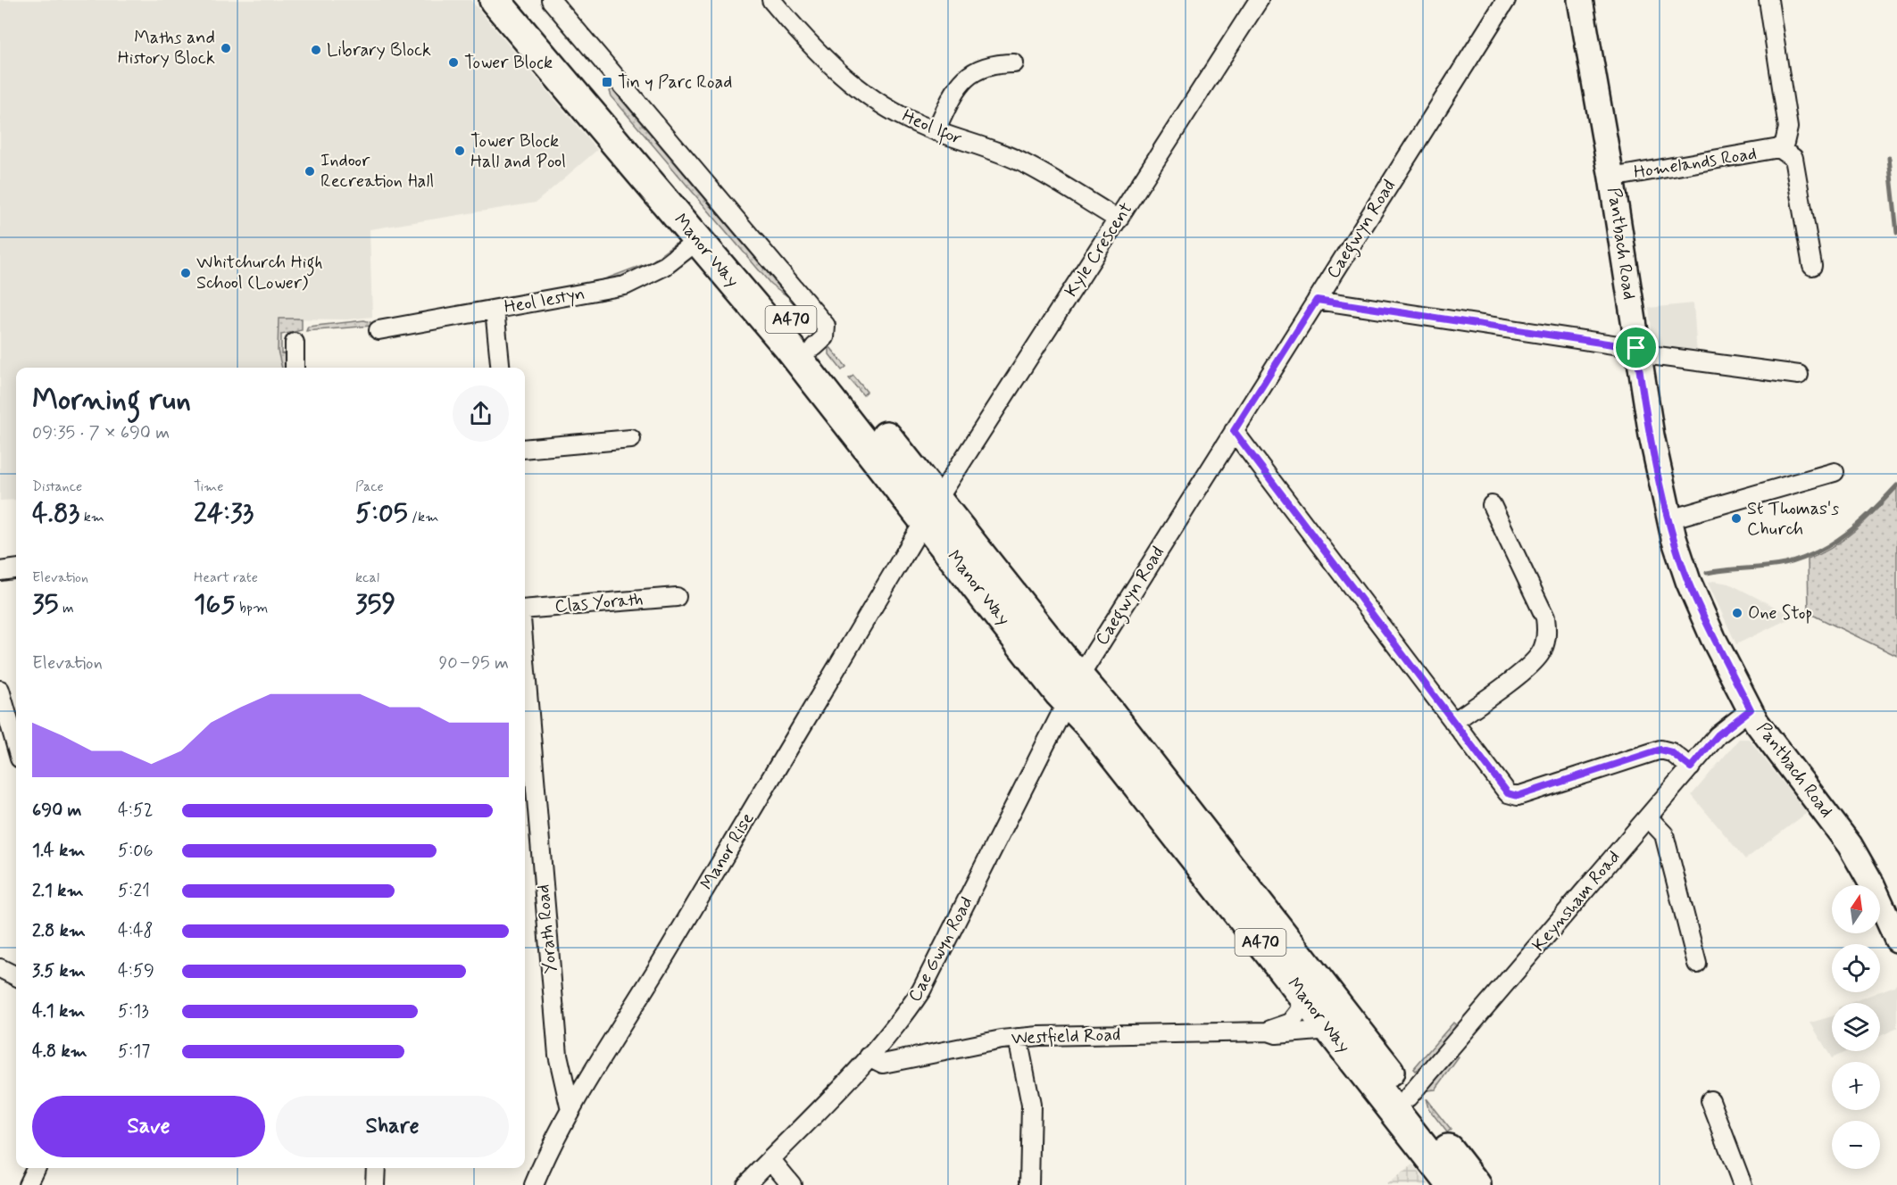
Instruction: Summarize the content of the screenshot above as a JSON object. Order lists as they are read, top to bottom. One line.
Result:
{"streets":{"highway":["Manor Way","A470"],"street":["Heol Ifor","Homelands Road","Caegwyn Road","Pantbach Road","Kyle Crescent","Heol Iestyn","Clas Yorath","Manor Rise","Keynsham Road","Yorath Road","Cae Gwyn Road","Westfield Road"]},"crossings":[["Heol Ifor","Kyle Crescent"],["Homelands Road","Pantbach Road"],["Caegwyn Road","Manor Way"],["Caegwyn Road","Cae Gwyn Road"],["Pantbach Road","Keynsham Road"],["Kyle Crescent","Manor Way"],["Kyle Crescent","Manor Rise"],["Manor Way","Heol Iestyn"],["Manor Way","Manor Rise"],["Manor Way","Keynsham Road"],["Manor Way","Cae Gwyn Road"],["Manor Way","Westfield Road"],["Manor Rise","Yorath Road"],["Cae Gwyn Road","Westfield Road"]],"places":{"other":["Maths and History Block","Library Block","Tower Block","Tower Block Hall and Pool","Indoor Recreation Hall","Whitchurch High School (Lower)","St Thomas's Church","One Stop"],"transit":["Tin y Parc Road"]},"north":"top","page":{"heading":["Morning run","09:35 · 7 × 690 m"],"stats":[["Distance","4.83 km"],["Time","24:33"],["Pace","5:05 /km"],["Elevation","35 m"],["Heart rate","165 bpm"],["kcal","359"]],"chart":["Elevation","90–95 m"],"list":[{"name":"690 m","note":"4:52"},{"name":"1.4 km","note":"5:06"},{"name":"2.1 km","note":"5:21"},{"name":"2.8 km","note":"4:48"},{"name":"3.5 km","note":"4:59"},{"name":"4.1 km","note":"5:13"},{"name":"4.8 km","note":"5:17"}],"map_buttons":["+","−"],"buttons":["Save","Share"]}}
